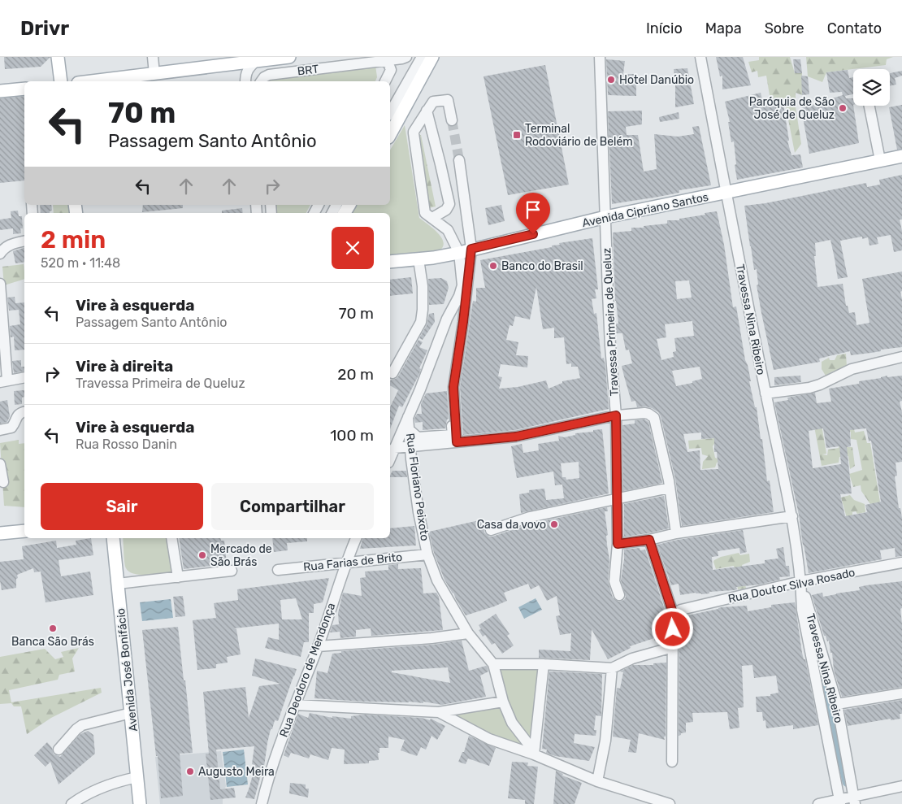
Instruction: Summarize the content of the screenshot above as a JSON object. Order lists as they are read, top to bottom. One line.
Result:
{"streets":{"main road":["Avenida Cipriano Santos","Avenida José Bonifácio"],"street":["BRT","Travessa Nina Ribeiro","Travessa Primeira de Queluz","Rua Floriano Peixoto","Rua Farias de Brito","Rua Doutor Silva Rosado","Rua Deodoro de Mendonça"]},"crossings":[["Avenida Cipriano Santos","Travessa Nina Ribeiro"],["Avenida Cipriano Santos","Travessa Primeira de Queluz"],["Avenida Cipriano Santos","Rua Floriano Peixoto"],["Travessa Nina Ribeiro","Rua Doutor Silva Rosado"],["Rua Floriano Peixoto","Rua Farias de Brito"],["Rua Farias de Brito","Rua Deodoro de Mendonça"]],"places":{"other":["Hotel Danúbio","Paróquia de São José de Queluz","Banco do Brasil","Casa da vovo","Mercado de São Brás","Banca São Brás","Augusto Meira"],"transit":["Terminal Rodoviário de Belém"]},"page":{"header":"Drivr","nav":["Início","Mapa","Sobre","Contato"],"turn":["70 m","Passagem Santo Antônio"],"heading":["2 min","520 m · 11:48"],"list":[{"name":"Vire à esquerda","note":"Passagem Santo Antônio","value":"70 m"},{"name":"Vire à direita","note":"Travessa Primeira de Queluz","value":"20 m"},{"name":"Vire à esquerda","note":"Rua Rosso Danin","value":"100 m"}],"buttons":["Sair","Compartilhar"]}}
